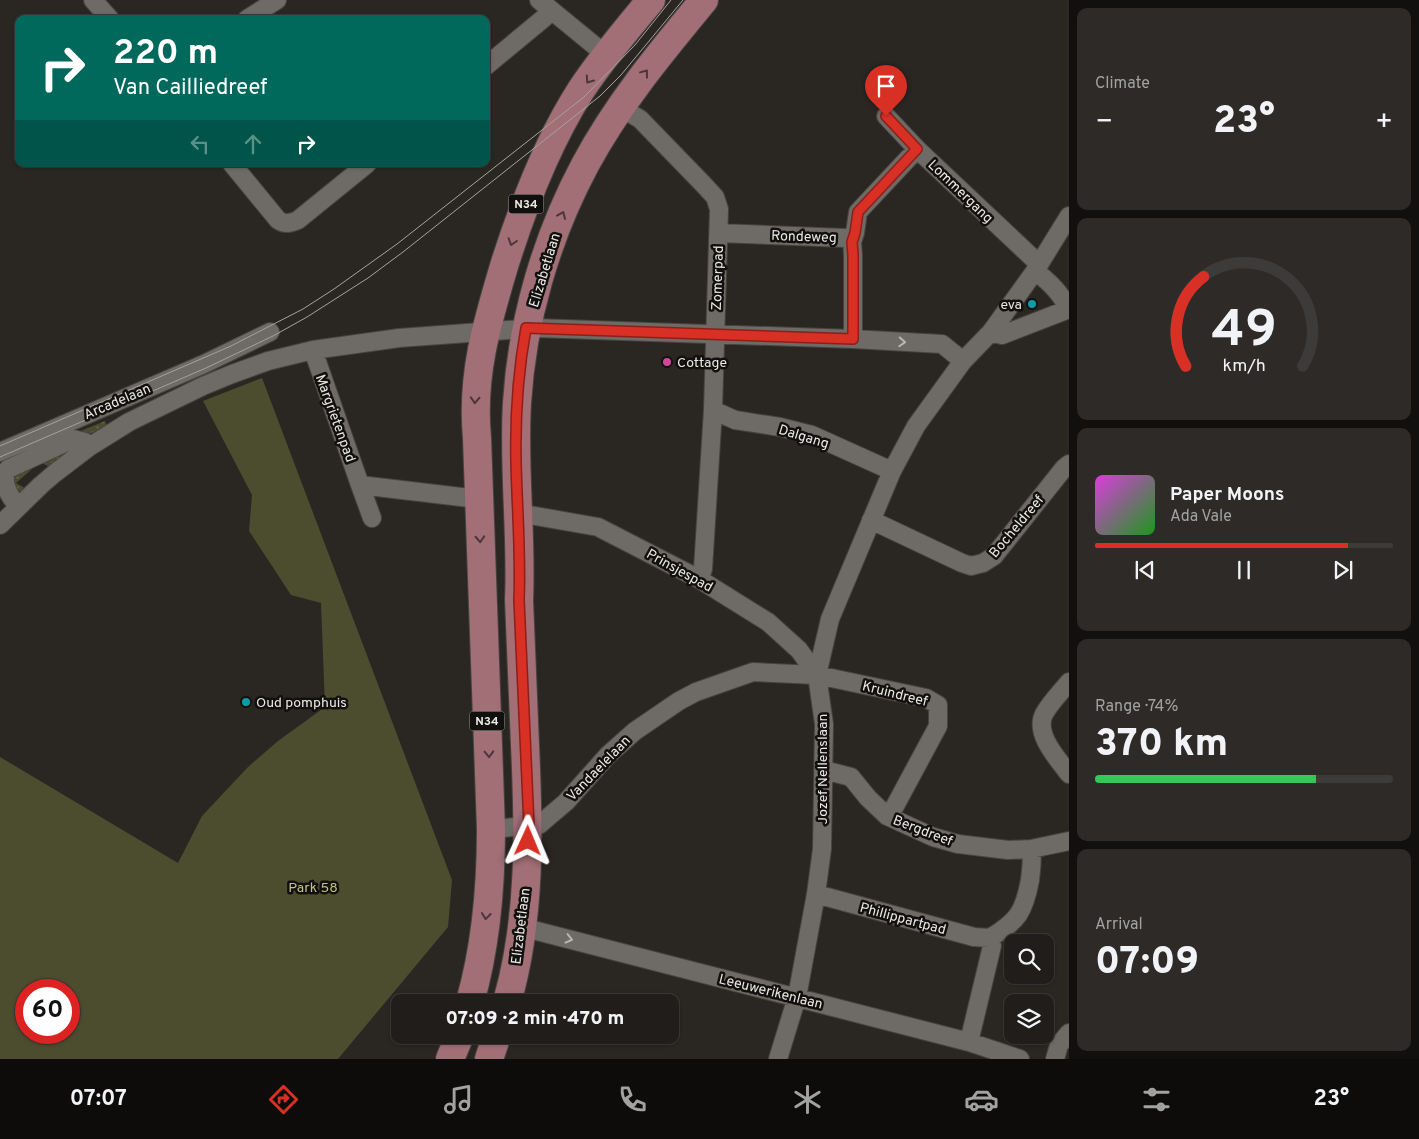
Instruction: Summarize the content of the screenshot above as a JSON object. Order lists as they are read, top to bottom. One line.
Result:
{"streets":{"main road":["N34","Elizabetlaan"],"street":["Lommergang","Rondeweg","Zomerpad","Arcadelaan","Margrietenpad","Dalgang","Bocheldreef","Prinsjespad","Kruindreef","Vandaelelaan","Jozef Nellenslaan","Bergdreef","Phillippartpad","Leeuwerikenlaan"]},"crossings":[["Lommergang","Jozef Nellenslaan"],["N34","Arcadelaan"],["N34","Vandaelelaan"],["Rondeweg","Zomerpad"],["Rondeweg","Arcadelaan"],["Elizabetlaan","Zomerpad"],["Elizabetlaan","Arcadelaan"],["Elizabetlaan","Prinsjespad"],["Elizabetlaan","Vandaelelaan"],["Elizabetlaan","Leeuwerikenlaan"],["Zomerpad","Arcadelaan"],["Zomerpad","Dalgang"],["Zomerpad","Prinsjespad"],["Arcadelaan","Margrietenpad"],["Arcadelaan","Jozef Nellenslaan"],["Dalgang","Jozef Nellenslaan"],["Bocheldreef","Jozef Nellenslaan"],["Prinsjespad","Kruindreef"],["Prinsjespad","Vandaelelaan"],["Prinsjespad","Jozef Nellenslaan"],["Kruindreef","Vandaelelaan"],["Kruindreef","Jozef Nellenslaan"],["Kruindreef","Bergdreef"],["Vandaelelaan","Jozef Nellenslaan"],["Jozef Nellenslaan","Bergdreef"],["Jozef Nellenslaan","Phillippartpad"],["Jozef Nellenslaan","Leeuwerikenlaan"]],"one_way":["Leeuwerikenlaan"],"parks":["Park 58"],"places":["eva","Cottage","Oud pomphuis"],"page":{"tile":["Climate",["Range · 74%","370 km"],["Arrival","07:09"]],"turn":["220 m","Van Cailliedreef"],"heat":["−","23°","+"],"song":["Paper Moons","Ada Vale"],"limit":"60","trip":"07:09 · 2 min · 470 m","tabs":["07:07","23°"],"gauge":["49","km/h"]}}
